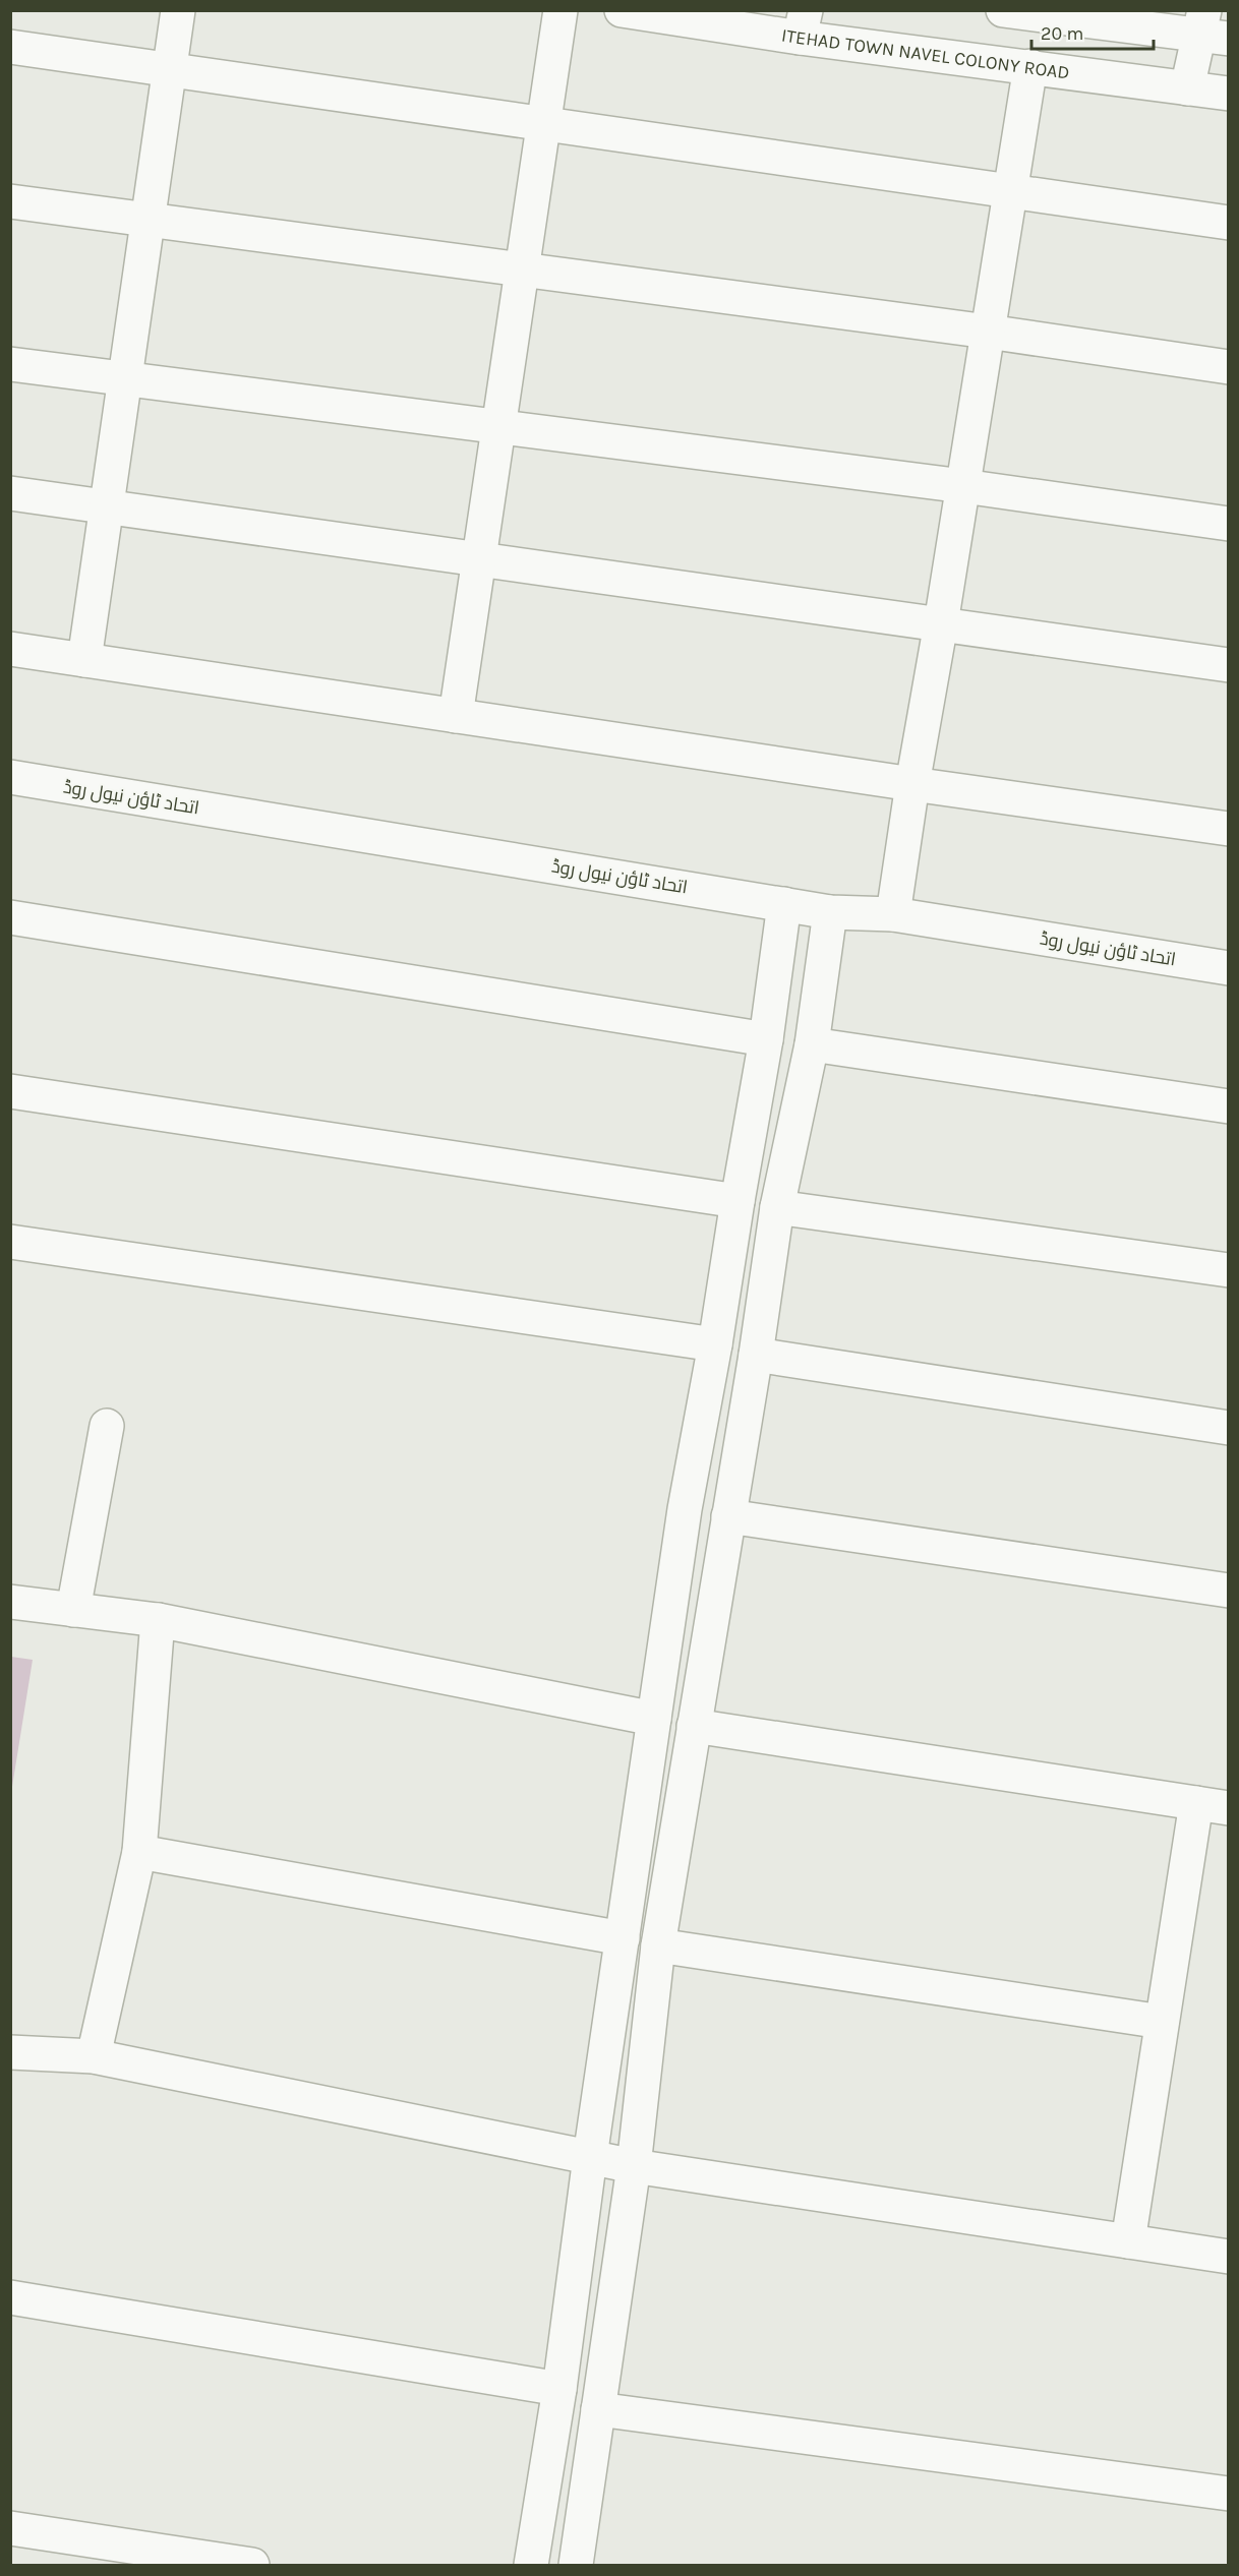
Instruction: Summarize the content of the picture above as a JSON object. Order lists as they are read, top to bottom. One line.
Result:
{"streets":{"street":["ITEHAD TOWN NAVEL COLONY ROAD","اتحاد ٹاؤن نیول روڈ"]},"scale_bar":"20 m"}
